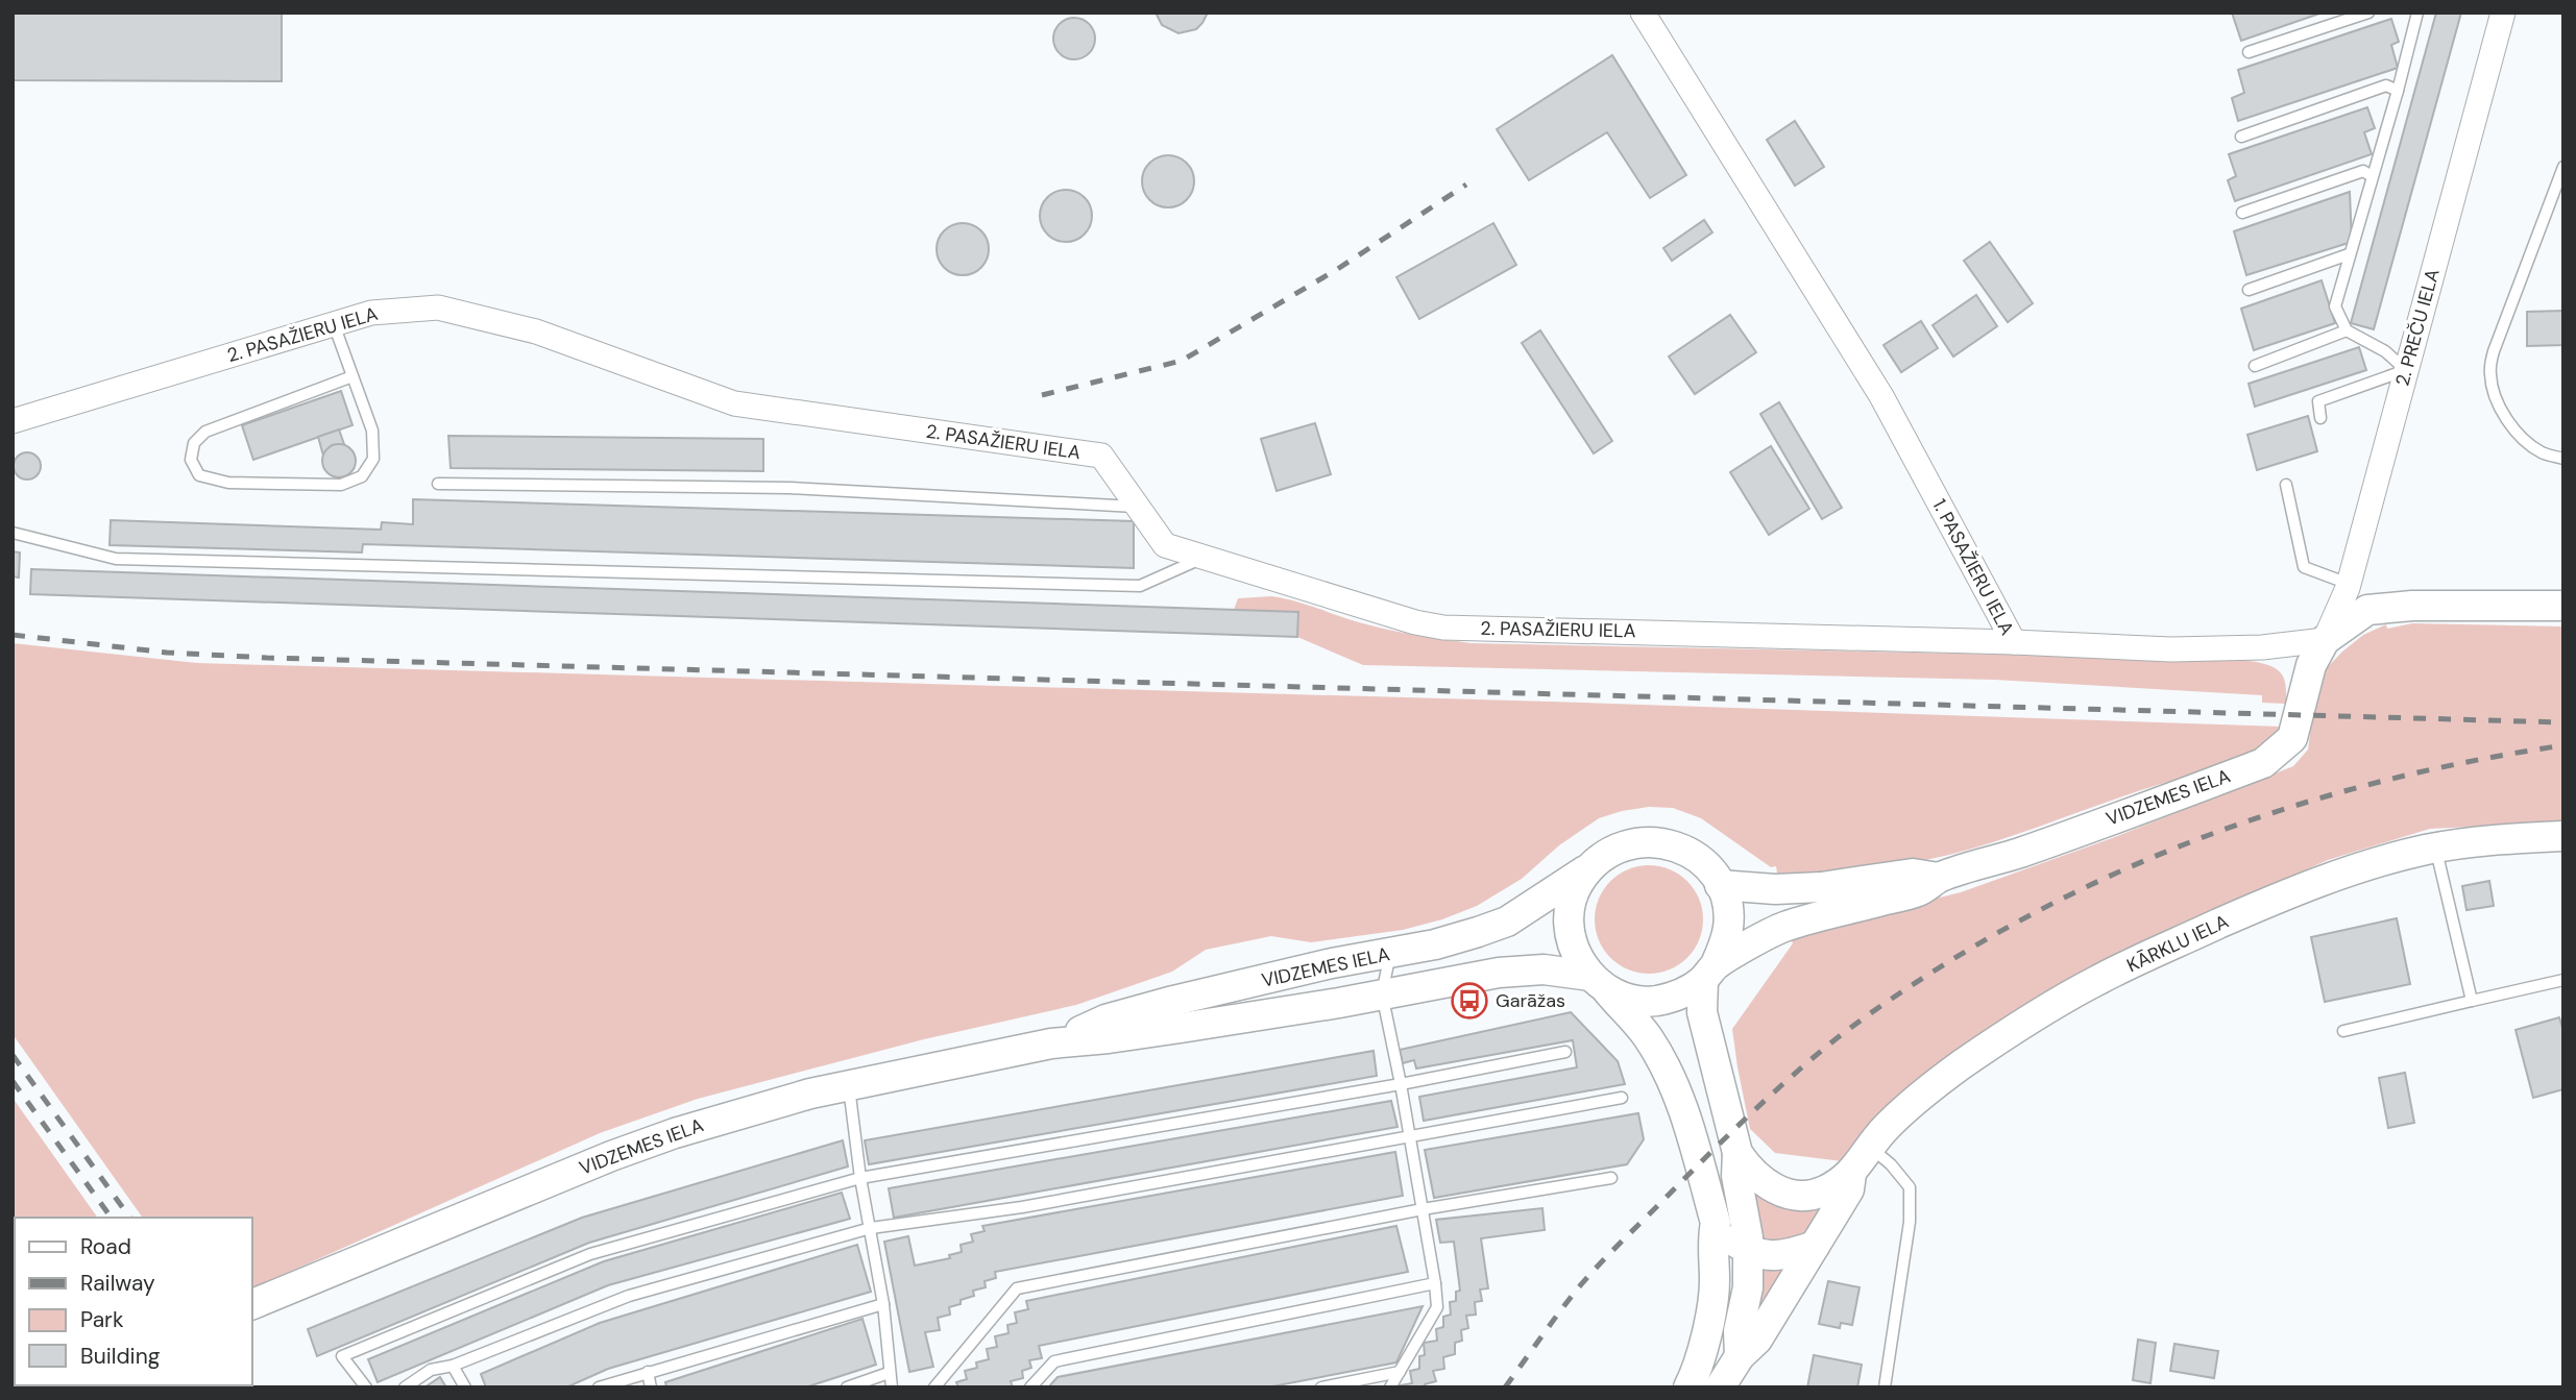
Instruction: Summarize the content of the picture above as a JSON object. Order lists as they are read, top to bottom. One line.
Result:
{"streets":{"street":["2. PREČU IELA","2. PASAŽIERU IELA","1. PASAŽIERU IELA","VIDZEMES IELA","KĀRKLU IELA"]},"crossings":[["2. PREČU IELA","1. PASAŽIERU IELA"],["2. PREČU IELA","VIDZEMES IELA"],["2. PASAŽIERU IELA","1. PASAŽIERU IELA"],["1. PASAŽIERU IELA","VIDZEMES IELA"],["VIDZEMES IELA","KĀRKLU IELA"]],"places":{"bus stop":["Garāžas"]},"legend":["Road","Railway","Park","Building"]}
